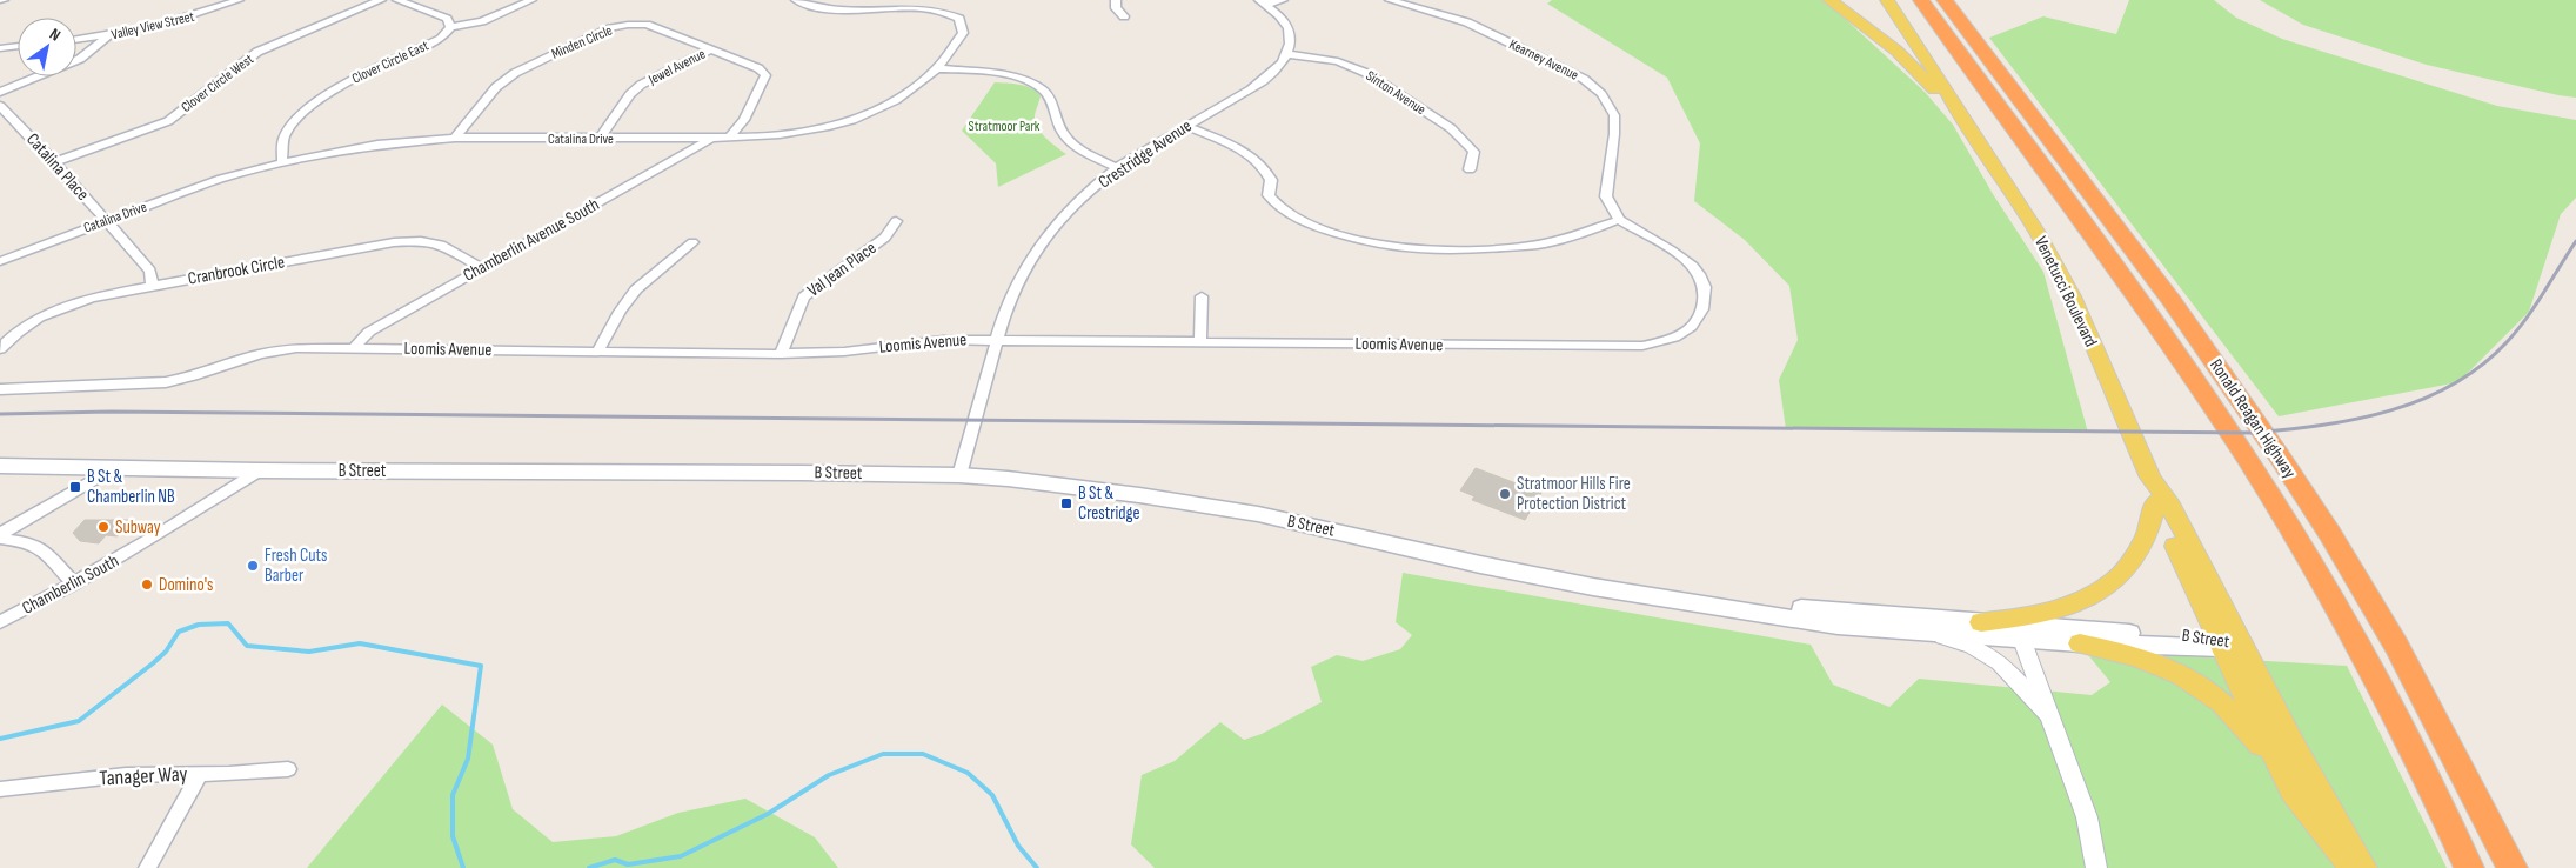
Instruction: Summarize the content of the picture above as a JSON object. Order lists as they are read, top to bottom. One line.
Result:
{"streets":{"highway":["Ronald Reagan Highway"],"main road":["Venetucci Boulevard","B Street"],"street":["Valley View Street","Minden Circle","Kearney Avenue","Clover Circle East","Jewel Avenue","Clover Circle West","Sinton Avenue","Catalina Drive","Crestridge Avenue","Catalina Place","Chamberlin Avenue South","Val Jean Place","Cranbrook Circle","Loomis Avenue","Chamberlin South","Tanager Way"]},"crossings":[["Minden Circle","Jewel Avenue"],["Minden Circle","Catalina Drive"],["Kearney Avenue","Loomis Avenue"],["Clover Circle East","Catalina Drive"],["Jewel Avenue","Catalina Drive"],["Clover Circle West","Catalina Place"],["Sinton Avenue","Crestridge Avenue"],["Catalina Drive","Catalina Place"],["Catalina Drive","Chamberlin Avenue South"],["Crestridge Avenue","Loomis Avenue"],["Crestridge Avenue","B Street"],["Catalina Place","Cranbrook Circle"],["Chamberlin Avenue South","Cranbrook Circle"],["Chamberlin Avenue South","Loomis Avenue"],["Val Jean Place","Loomis Avenue"],["Venetucci Boulevard","B Street"],["B Street","Chamberlin South"]],"parks":["Stratmoor Park"],"places":{"transit":["B St & Chamberlin NB","B St & Crestridge"],"other":["Stratmoor Hills Fire Protection District","Subway","Fresh Cuts Barber","Domino's"]},"north":"top right"}
